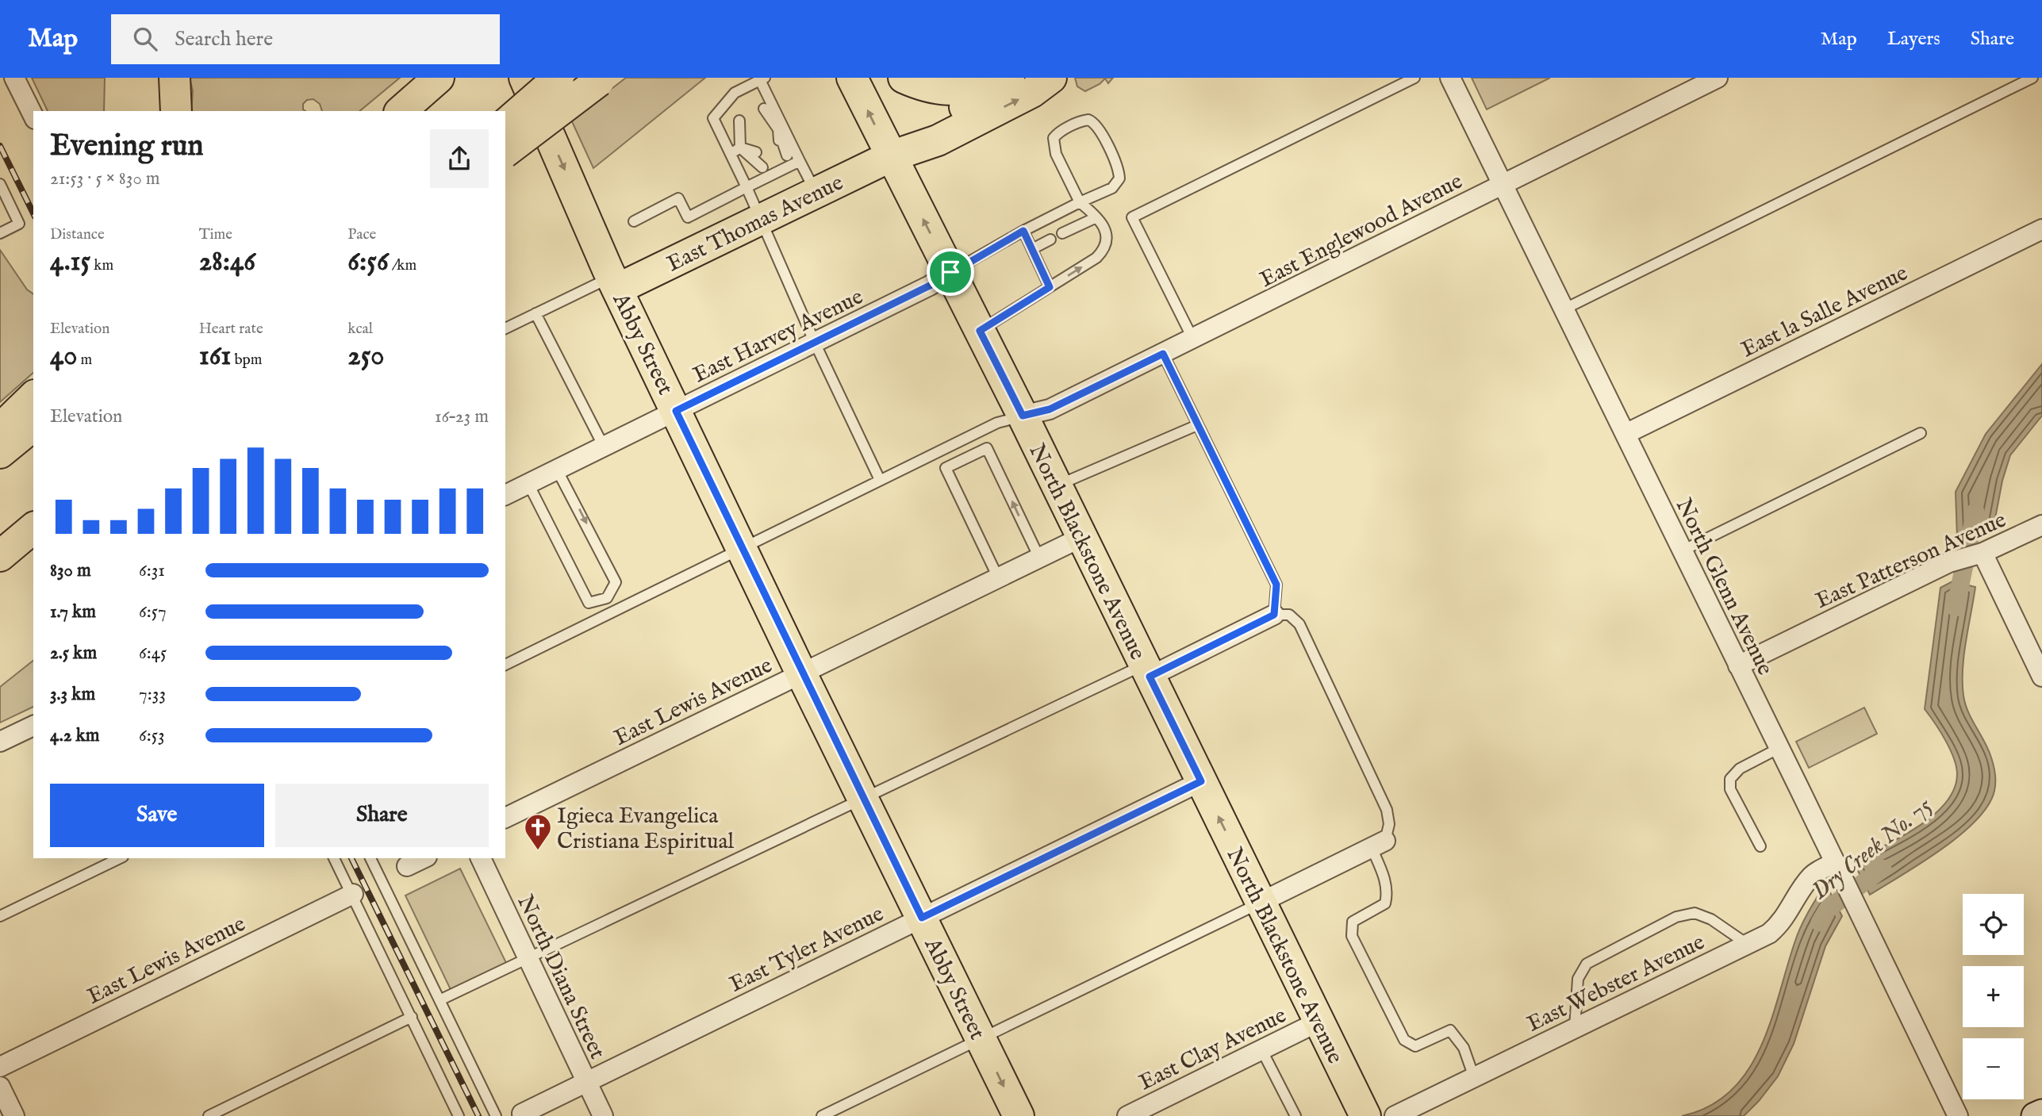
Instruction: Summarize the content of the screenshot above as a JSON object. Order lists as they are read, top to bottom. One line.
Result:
{"streets":{"main road":["East Thomas Avenue","Abby Street","North Blackstone Avenue"],"street":["East Englewood Avenue","East la Salle Avenue","East Harvey Avenue","East Patterson Avenue","North Glenn Avenue","East Lewis Avenue","East Tyler Avenue","North Diana Street","East Webster Avenue","East Clay Avenue"]},"crossings":[["East Thomas Avenue","Abby Street"],["East Thomas Avenue","North Blackstone Avenue"],["East Englewood Avenue","North Blackstone Avenue"],["East Englewood Avenue","North Glenn Avenue"],["East la Salle Avenue","North Glenn Avenue"],["East Harvey Avenue","Abby Street"],["East Harvey Avenue","North Blackstone Avenue"],["Abby Street","East Lewis Avenue"],["Abby Street","East Tyler Avenue"],["North Blackstone Avenue","East Lewis Avenue"],["North Blackstone Avenue","East Tyler Avenue"],["North Blackstone Avenue","East Clay Avenue"],["East Patterson Avenue","North Glenn Avenue"],["North Glenn Avenue","East Webster Avenue"],["East Tyler Avenue","North Diana Street"]],"water":["Dry Creek No. 75"],"places":{"church":["Igieca Evangelica Cristiana Espiritual"]},"page":{"header":"Map","search":"Search here","nav":["Map","Layers","Share"],"heading":["Evening run","21:53 · 5 × 830 m"],"stats":[["Distance","4.15 km"],["Time","28:46"],["Pace","6:56 /km"],["Elevation","40 m"],["Heart rate","161 bpm"],["kcal","250"]],"chart":["Elevation","16–23 m"],"list":[{"name":"830 m","note":"6:31"},{"name":"1.7 km","note":"6:57"},{"name":"2.5 km","note":"6:45"},{"name":"3.3 km","note":"7:33"},{"name":"4.2 km","note":"6:53"}],"buttons":["Save","Share"],"map_buttons":["+","−"]}}
